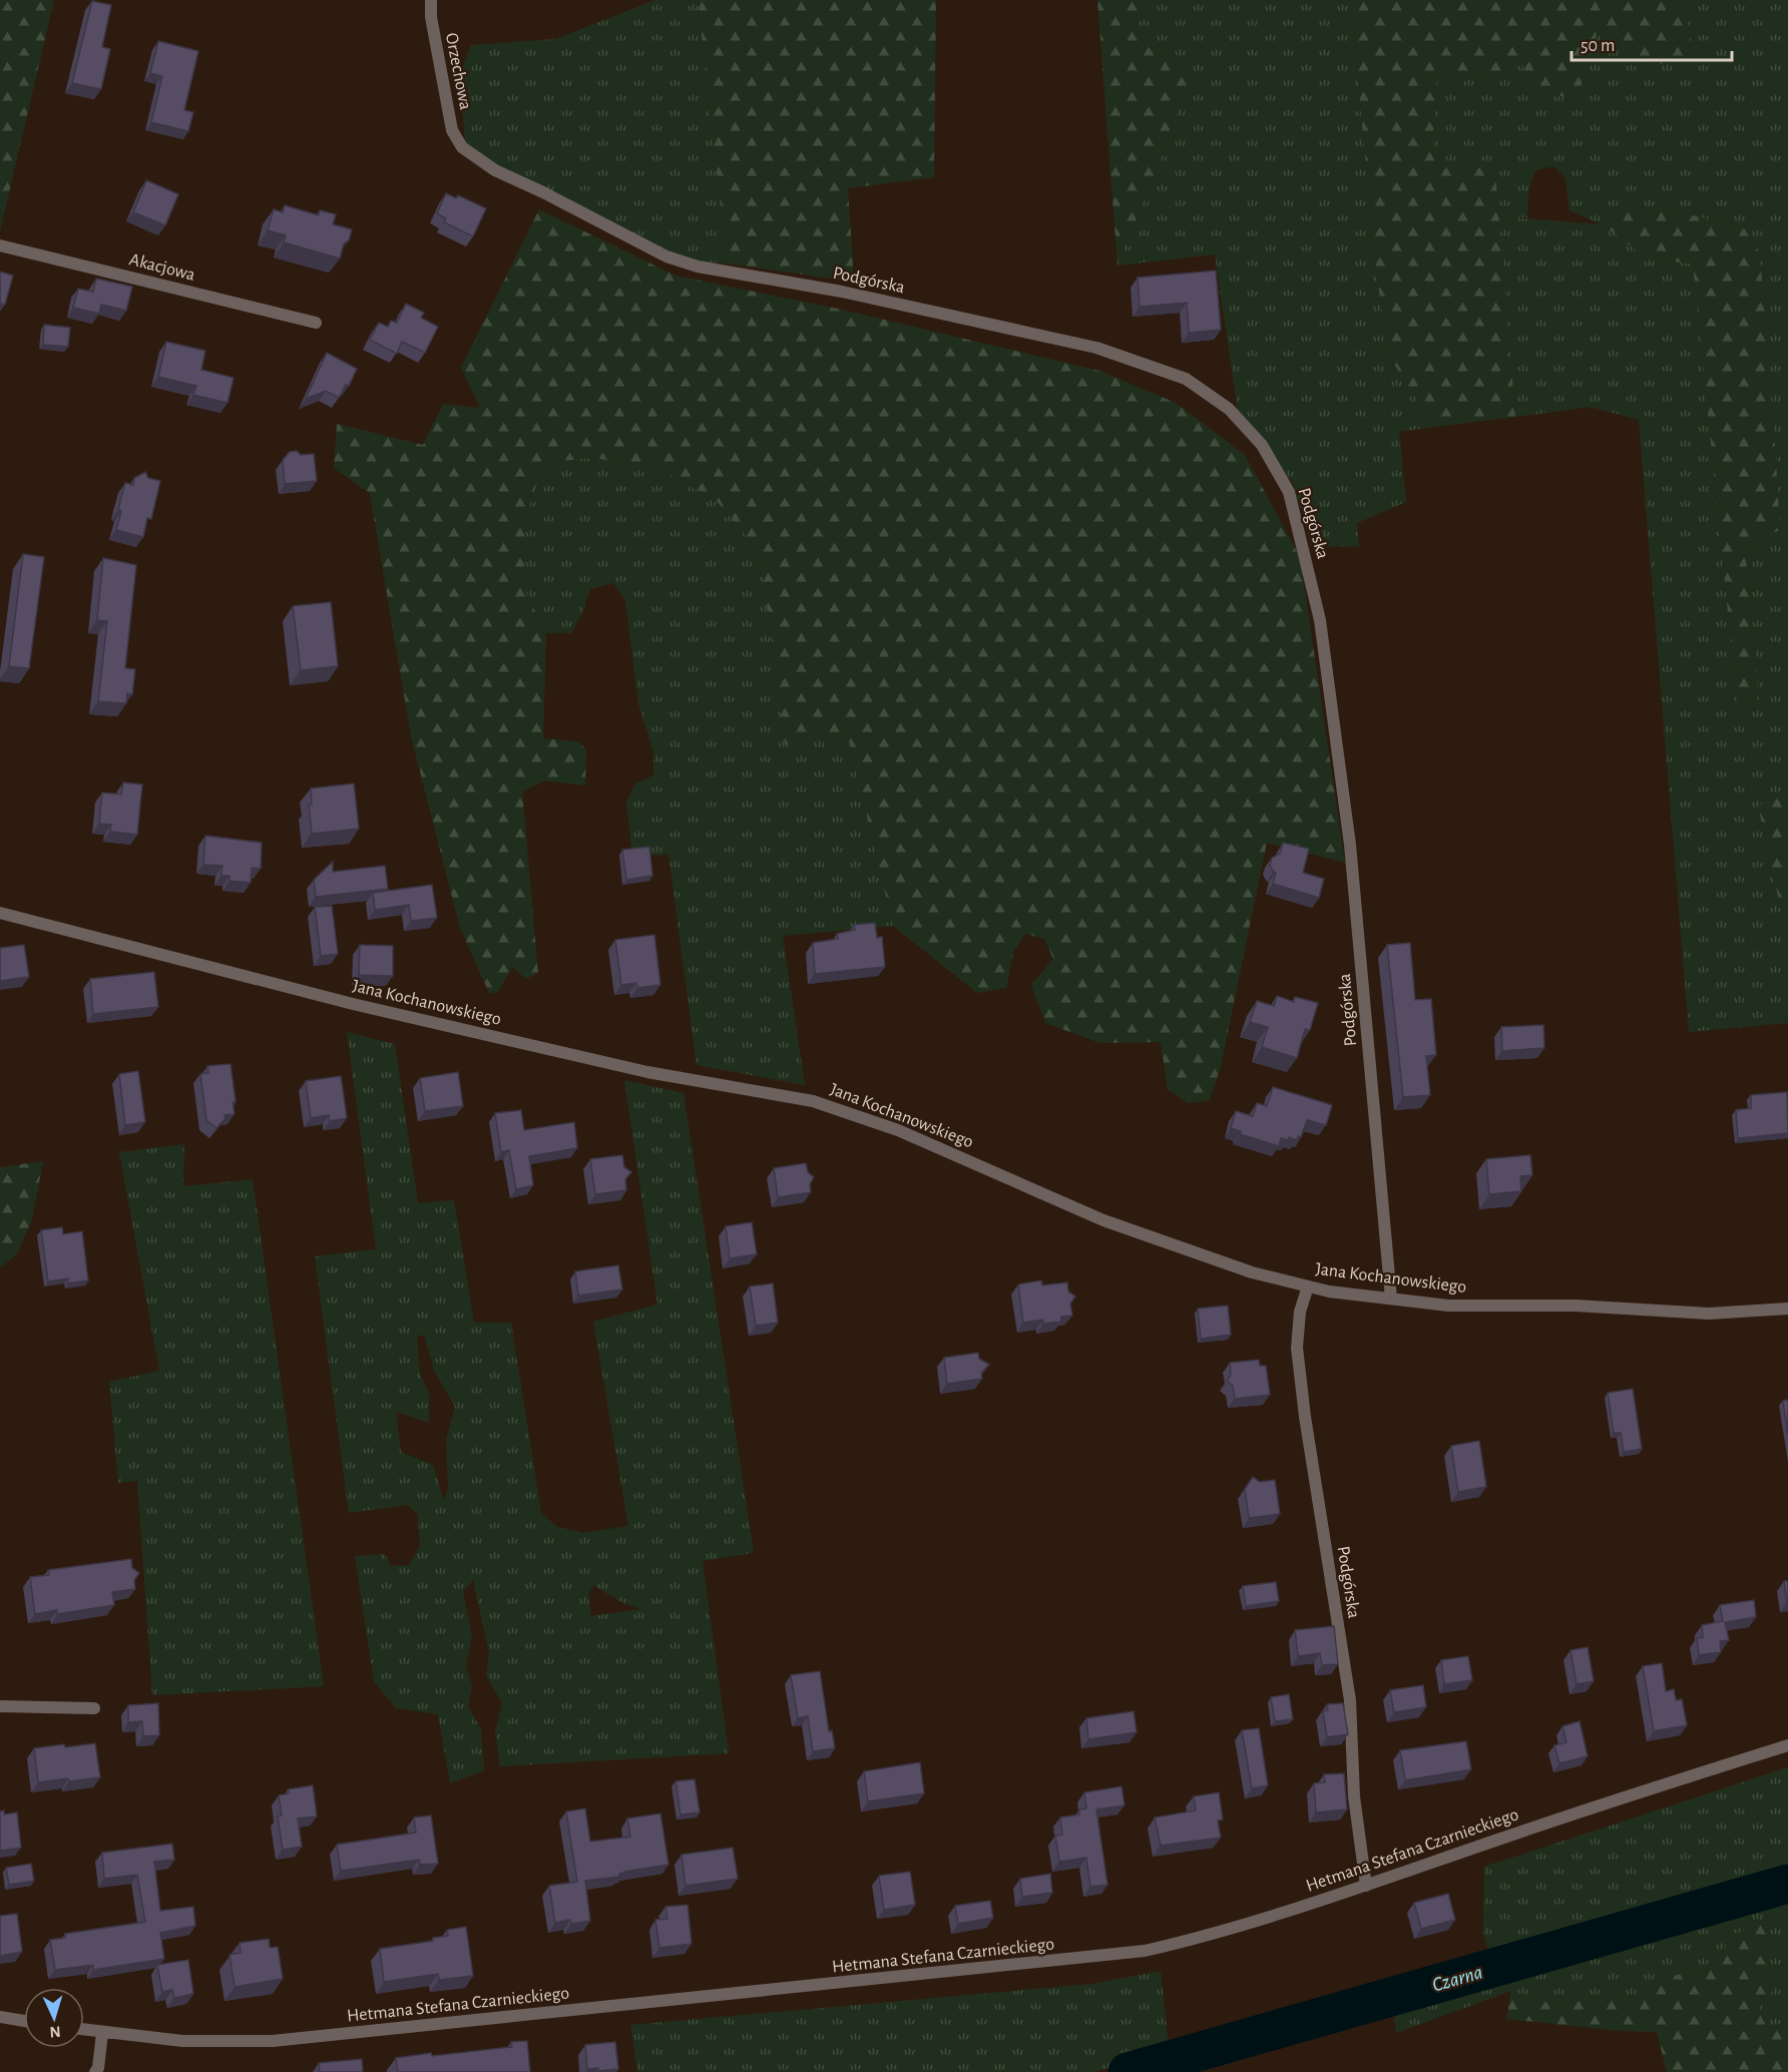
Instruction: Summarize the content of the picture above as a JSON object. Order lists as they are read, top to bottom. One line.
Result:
{"streets":{"street":["Orzechowa","Akacjowa","Podgórska","Jana Kochanowskiego","Hetmana Stefana Czarnieckiego"]},"crossings":[["Orzechowa","Podgórska"],["Podgórska","Jana Kochanowskiego"],["Podgórska","Hetmana Stefana Czarnieckiego"]],"water":["Czarna"],"scale_bar":"50 m","north":"bottom"}
